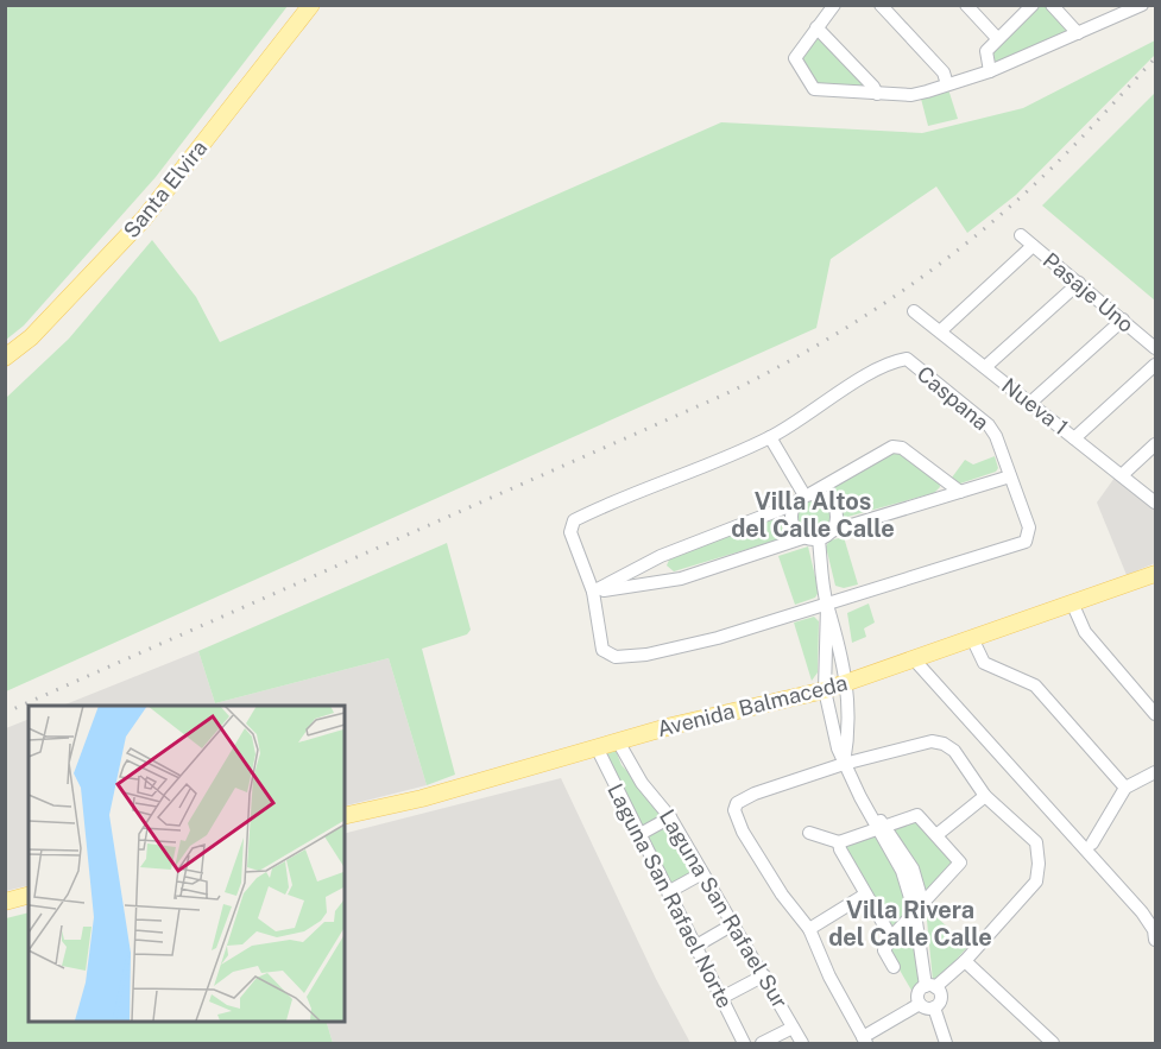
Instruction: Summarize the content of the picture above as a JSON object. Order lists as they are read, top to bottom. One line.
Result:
{"streets":{"main road":["Santa Elvira","Avenida Balmaceda"],"street":["Pasaje Uno","Caspana","Nueva 1","Laguna San Rafael Norte","Laguna San Rafael Sur"]},"crossings":[["Avenida Balmaceda","Laguna San Rafael Norte"],["Avenida Balmaceda","Laguna San Rafael Sur"]],"districts":["Villa Altos del Calle Calle","Villa Rivera del Calle Calle"]}
